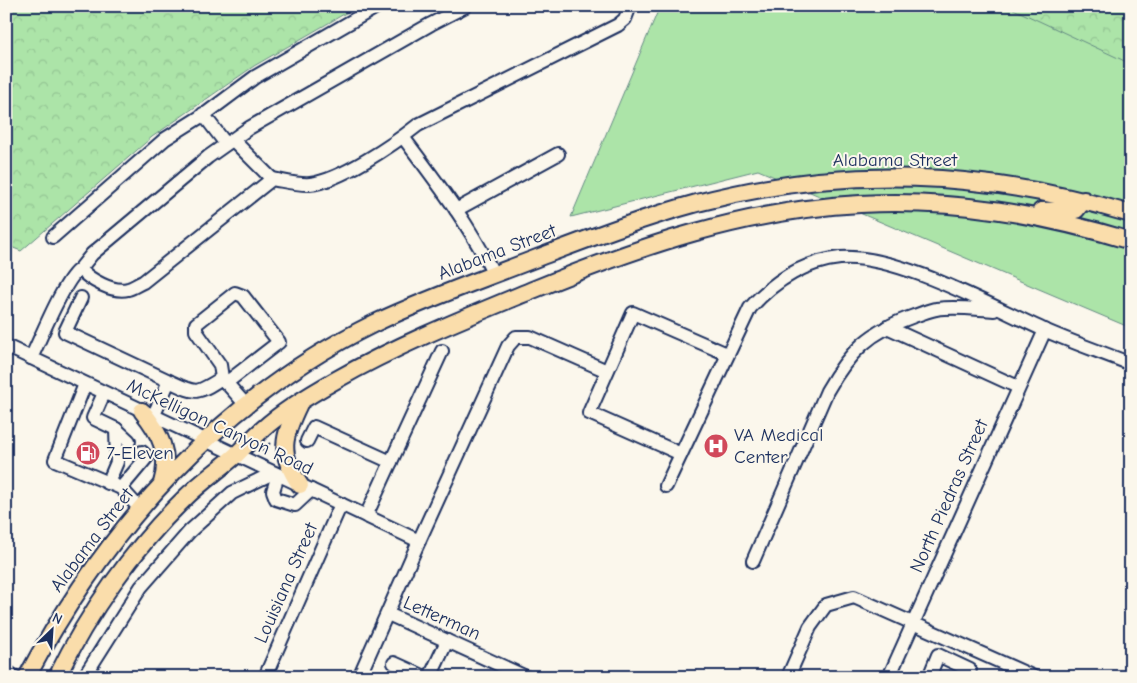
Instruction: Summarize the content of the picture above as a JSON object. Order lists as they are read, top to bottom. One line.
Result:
{"streets":{"main road":["Alabama Street"],"street":["McKelligon Canyon Road","North Piedras Street","Louisiana Street","Letterman"]},"crossings":[["Alabama Street","McKelligon Canyon Road"],["McKelligon Canyon Road","Louisiana Street"],["McKelligon Canyon Road","Letterman"]],"places":{"hospital":["VA Medical Center"],"fuel station":["7-Eleven"]},"north":"top right"}
